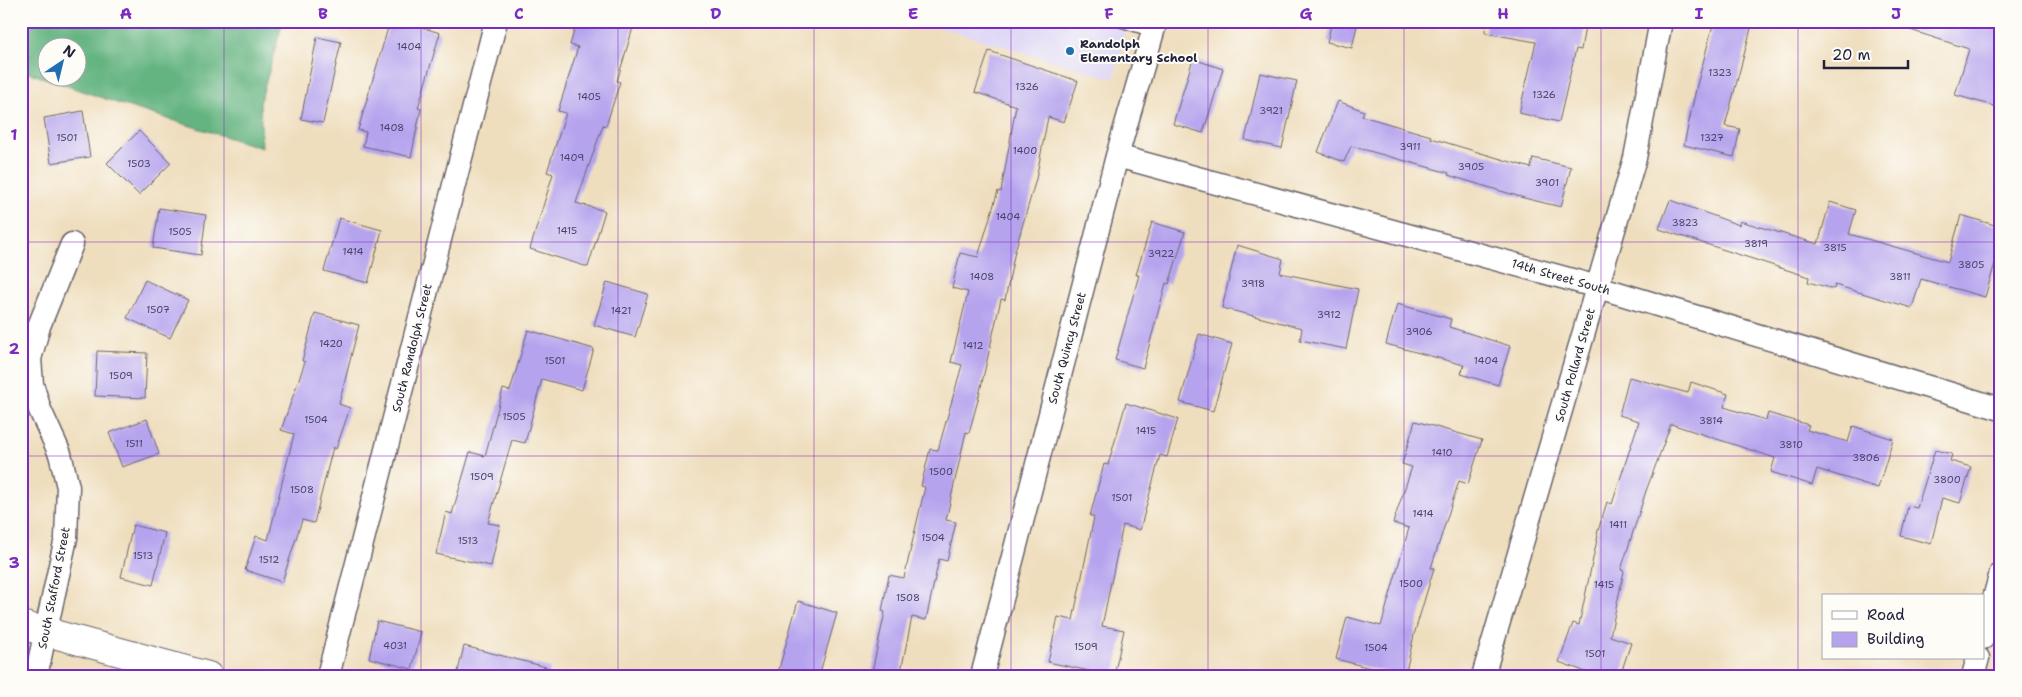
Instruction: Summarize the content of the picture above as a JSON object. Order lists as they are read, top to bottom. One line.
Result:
{"streets":{"street":["14th Street South","South Randolph Street","South Quincy Street","South Pollard Street","South Stafford Street"]},"crossings":[["14th Street South","South Quincy Street"],["14th Street South","South Pollard Street"]],"places":["Randolph Elementary School"],"house_numbers":["1404","1323","1326","1326","1405","3921","1408","1501","1327","3911","1400","1409","1503","3905","3901","1404","3823","1415","1505","3819","3815","1414","3922","3805","1408","3811","3918","1507","1421","3912","3906","1420","1412","1501","1404","1509","1505","1504","3814","1415","1511","3810","1410","3806","1500","1509","3800","1508","1501","1414","1411","1504","1513","1513","1512","1500","1415","1508","4031","1509","1504","1501"],"legend":["Road","Building"],"scale_bar":"20 m","north":"top right","grid":{"columns":["A","B","C","D","E","F","G","H","I","J"],"rows":["1","2","3"]}}
